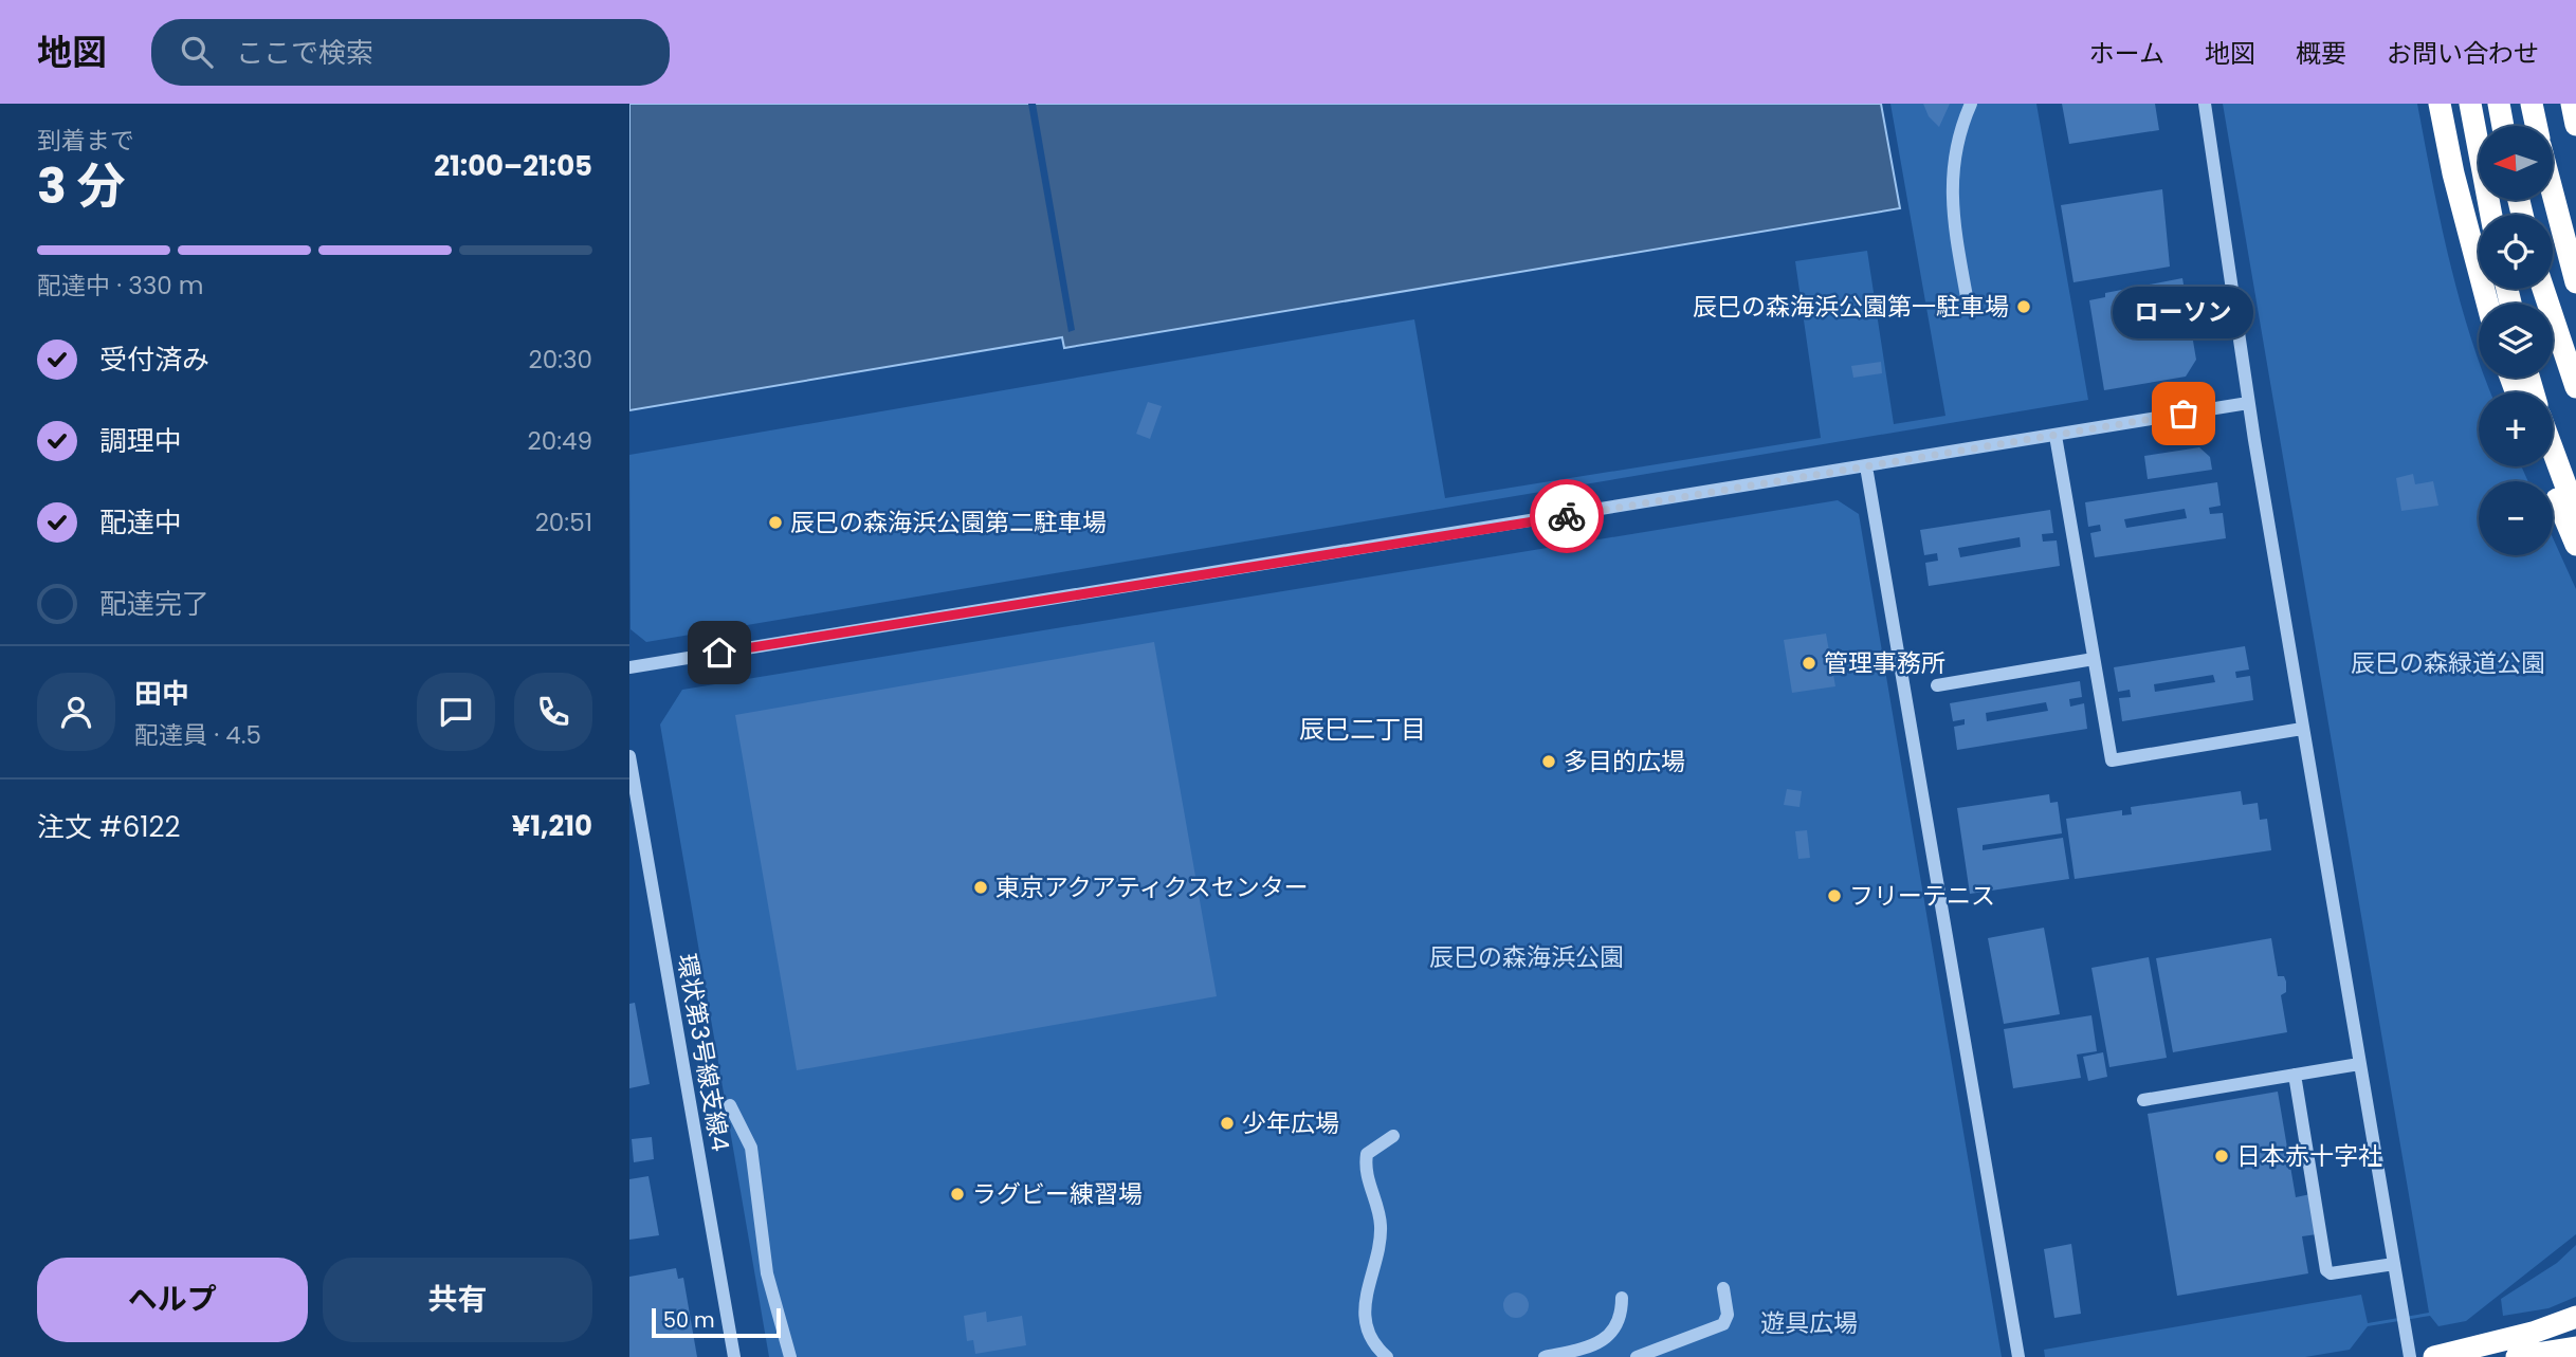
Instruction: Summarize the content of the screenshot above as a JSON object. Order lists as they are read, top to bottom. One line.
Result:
{"streets":{"street":["環状第3号線支線4"]},"districts":["辰巳二丁目"],"parks":["辰巳の森緑道公園","辰巳の森海浜公園","遊具広場"],"places":["辰巳の森海浜公園第一駐車場","ローソン","辰巳の森海浜公園第二駐車場","管理事務所","多目的広場","東京アクアティクスセンター","フリーテニス","少年広場","日本赤十字社","ラグビー練習場"],"scale_bar":"50 m","north":"left","page":{"header":"地図","search":"ここで検索","nav":["ホーム","地図","概要","お問い合わせ"],"heading":["3 分","到着まで","21:00–21:05"],"panel":["田中","配達員 · 4.5","注文 #6122","¥1,210"],"map_buttons":["+","−"],"bar":"配達中 · 330 m","bubble":"ローソン","list":[["受付済み","20:30"],["調理中","20:49"],["配達中","20:51"],"配達完了"],"buttons":["ヘルプ","共有"],"scale":"50 m"}}
